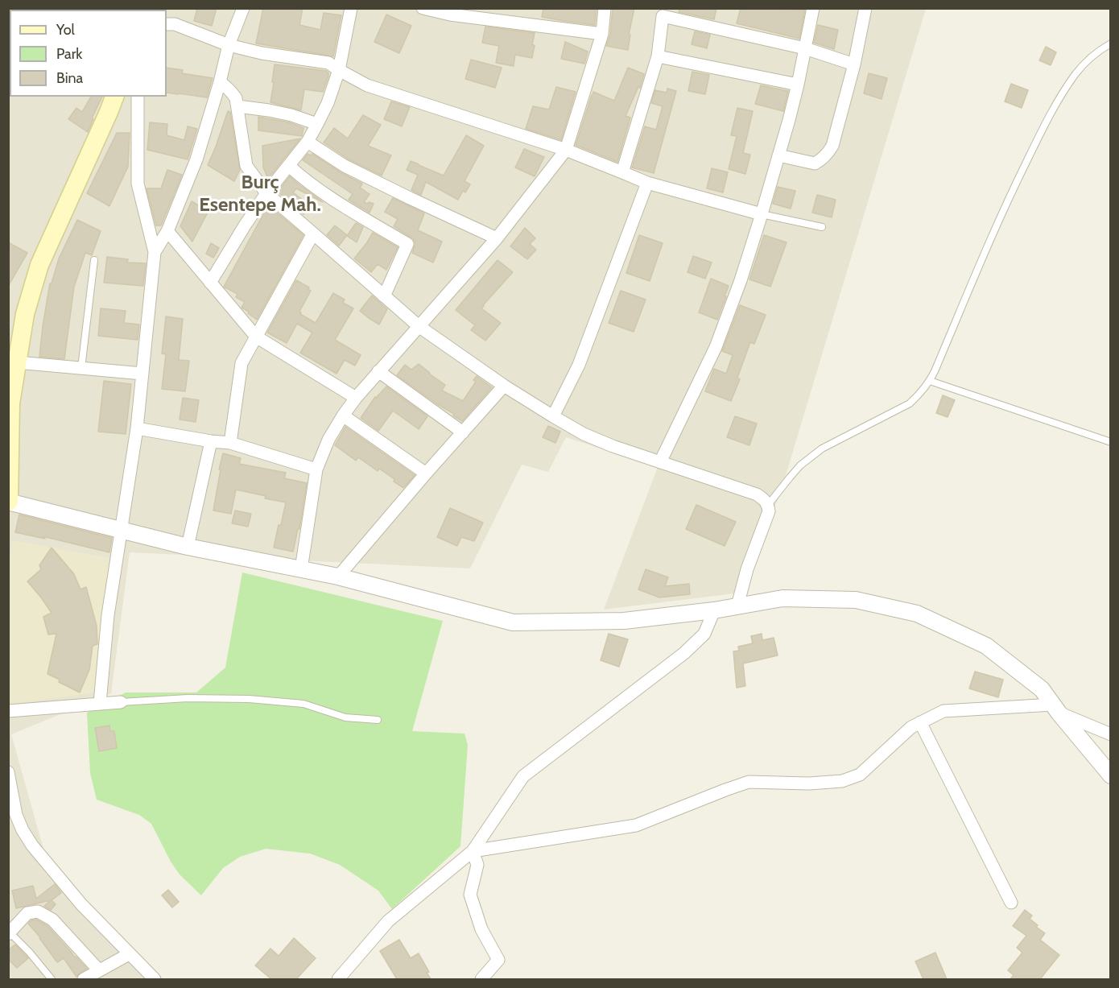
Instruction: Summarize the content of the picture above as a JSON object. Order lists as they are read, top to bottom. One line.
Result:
{"districts":["Burç Esentepe Mah."],"legend":["Yol","Park","Bina"]}
